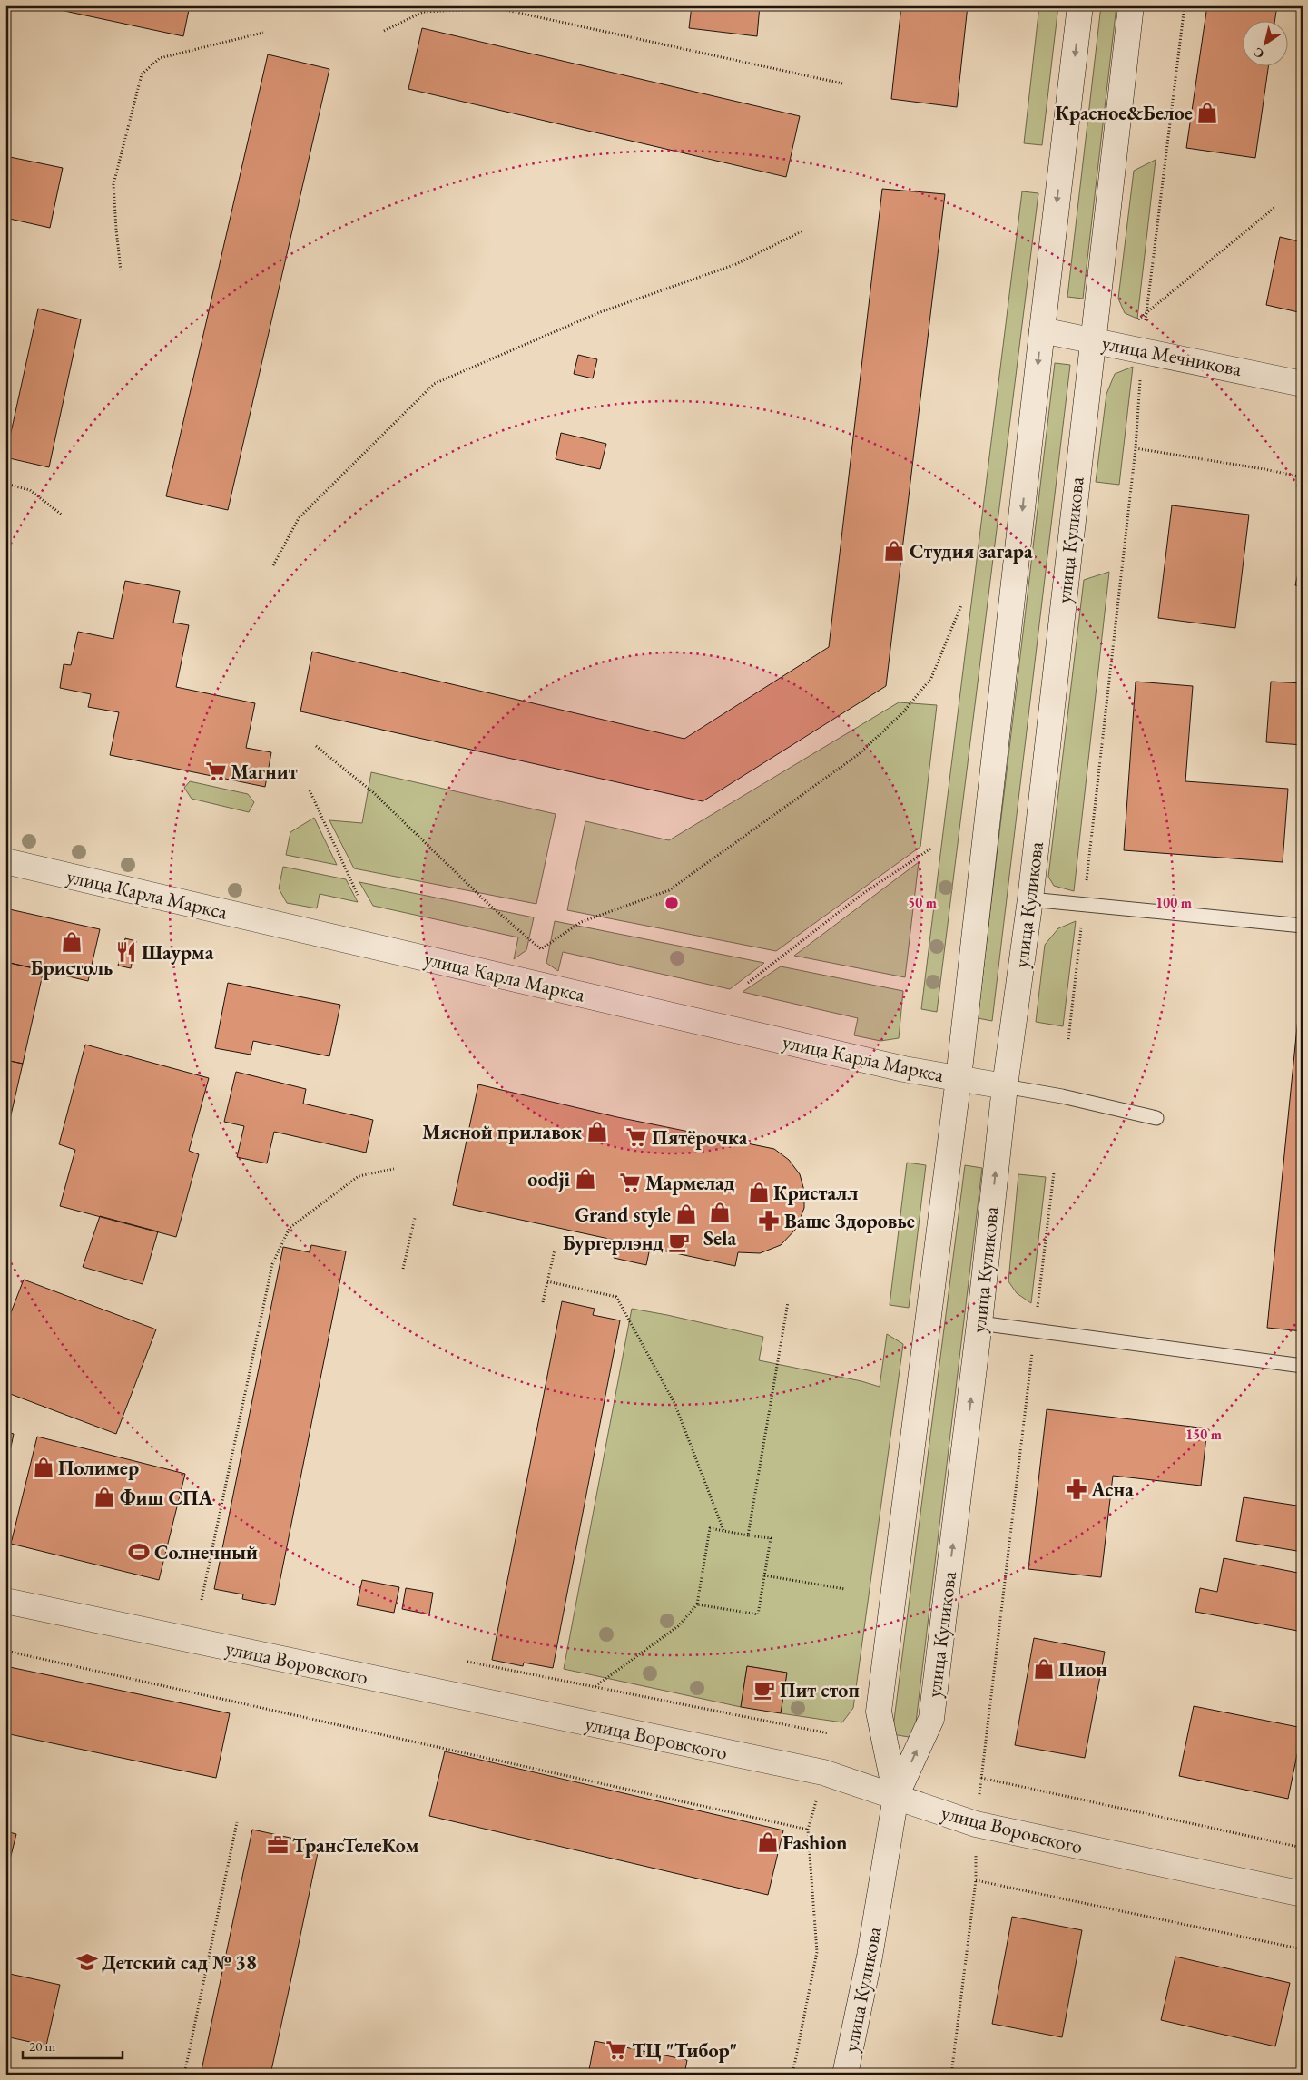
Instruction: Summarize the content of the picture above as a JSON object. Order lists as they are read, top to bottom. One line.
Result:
{"streets":{"main road":["улица Мечникова","улица Куликова","улица Карла Маркса","улица Воровского"]},"crossings":[["улица Мечникова","улица Куликова"],["улица Куликова","улица Карла Маркса"],["улица Куликова","улица Воровского"]],"places":{"shop":["Красное&Белое","Студия загара","Бристоль","Мясной прилавок","oodji","Кристалл","Sela","Grand style","Полимер","Фиш СПА","Пион","Fashion"],"supermarket":["Магнит","Пятёрочка","Мармелад","ТЦ \"Тибор\""],"restaurant":["Шаурма"],"pharmacy":["Ваше Здоровье","Асна"],"cafe":["Бургерлэнд","Пит стоп"],"sports":["Солнечный"],"office":["ТрансТелеКом"],"school or university":["Детский сад № 38"]},"scale_bar":"20 m","north":"bottom left","rings":["50 m","100 m","150 m"]}
